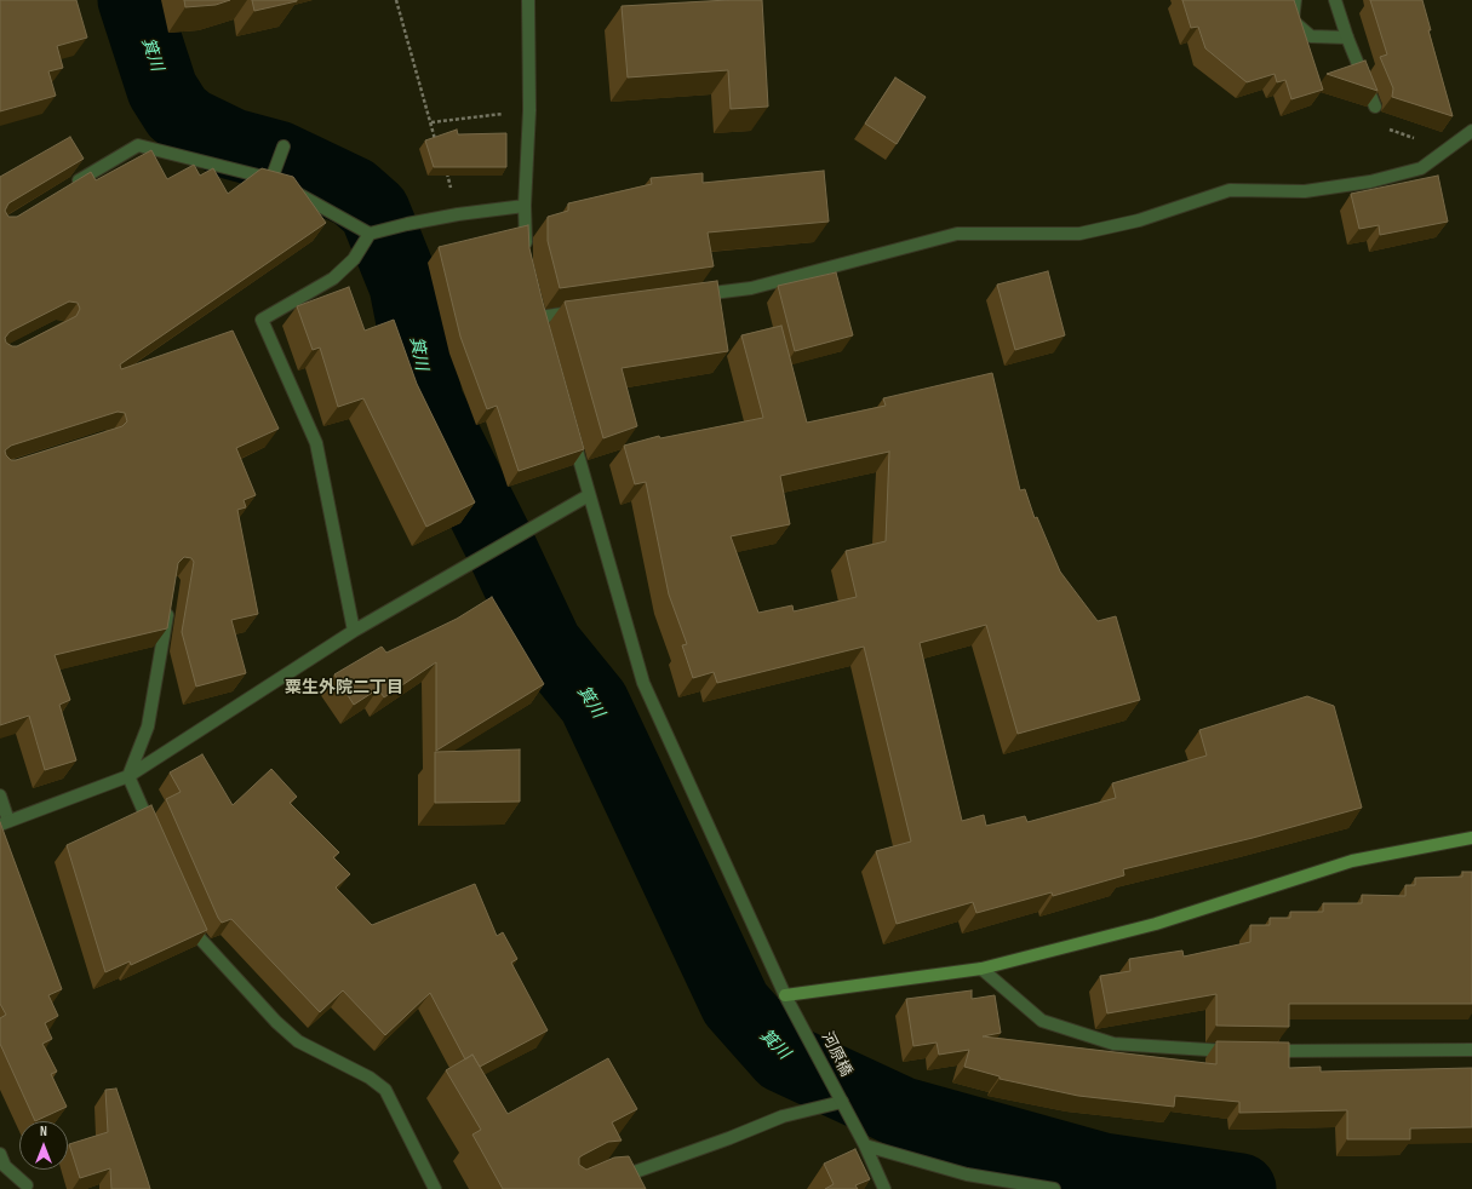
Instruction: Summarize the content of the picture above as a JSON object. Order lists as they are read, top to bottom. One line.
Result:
{"streets":{"street":["河原橋"]},"districts":["粟生外院二丁目"],"water":["箕川"],"north":"top"}
